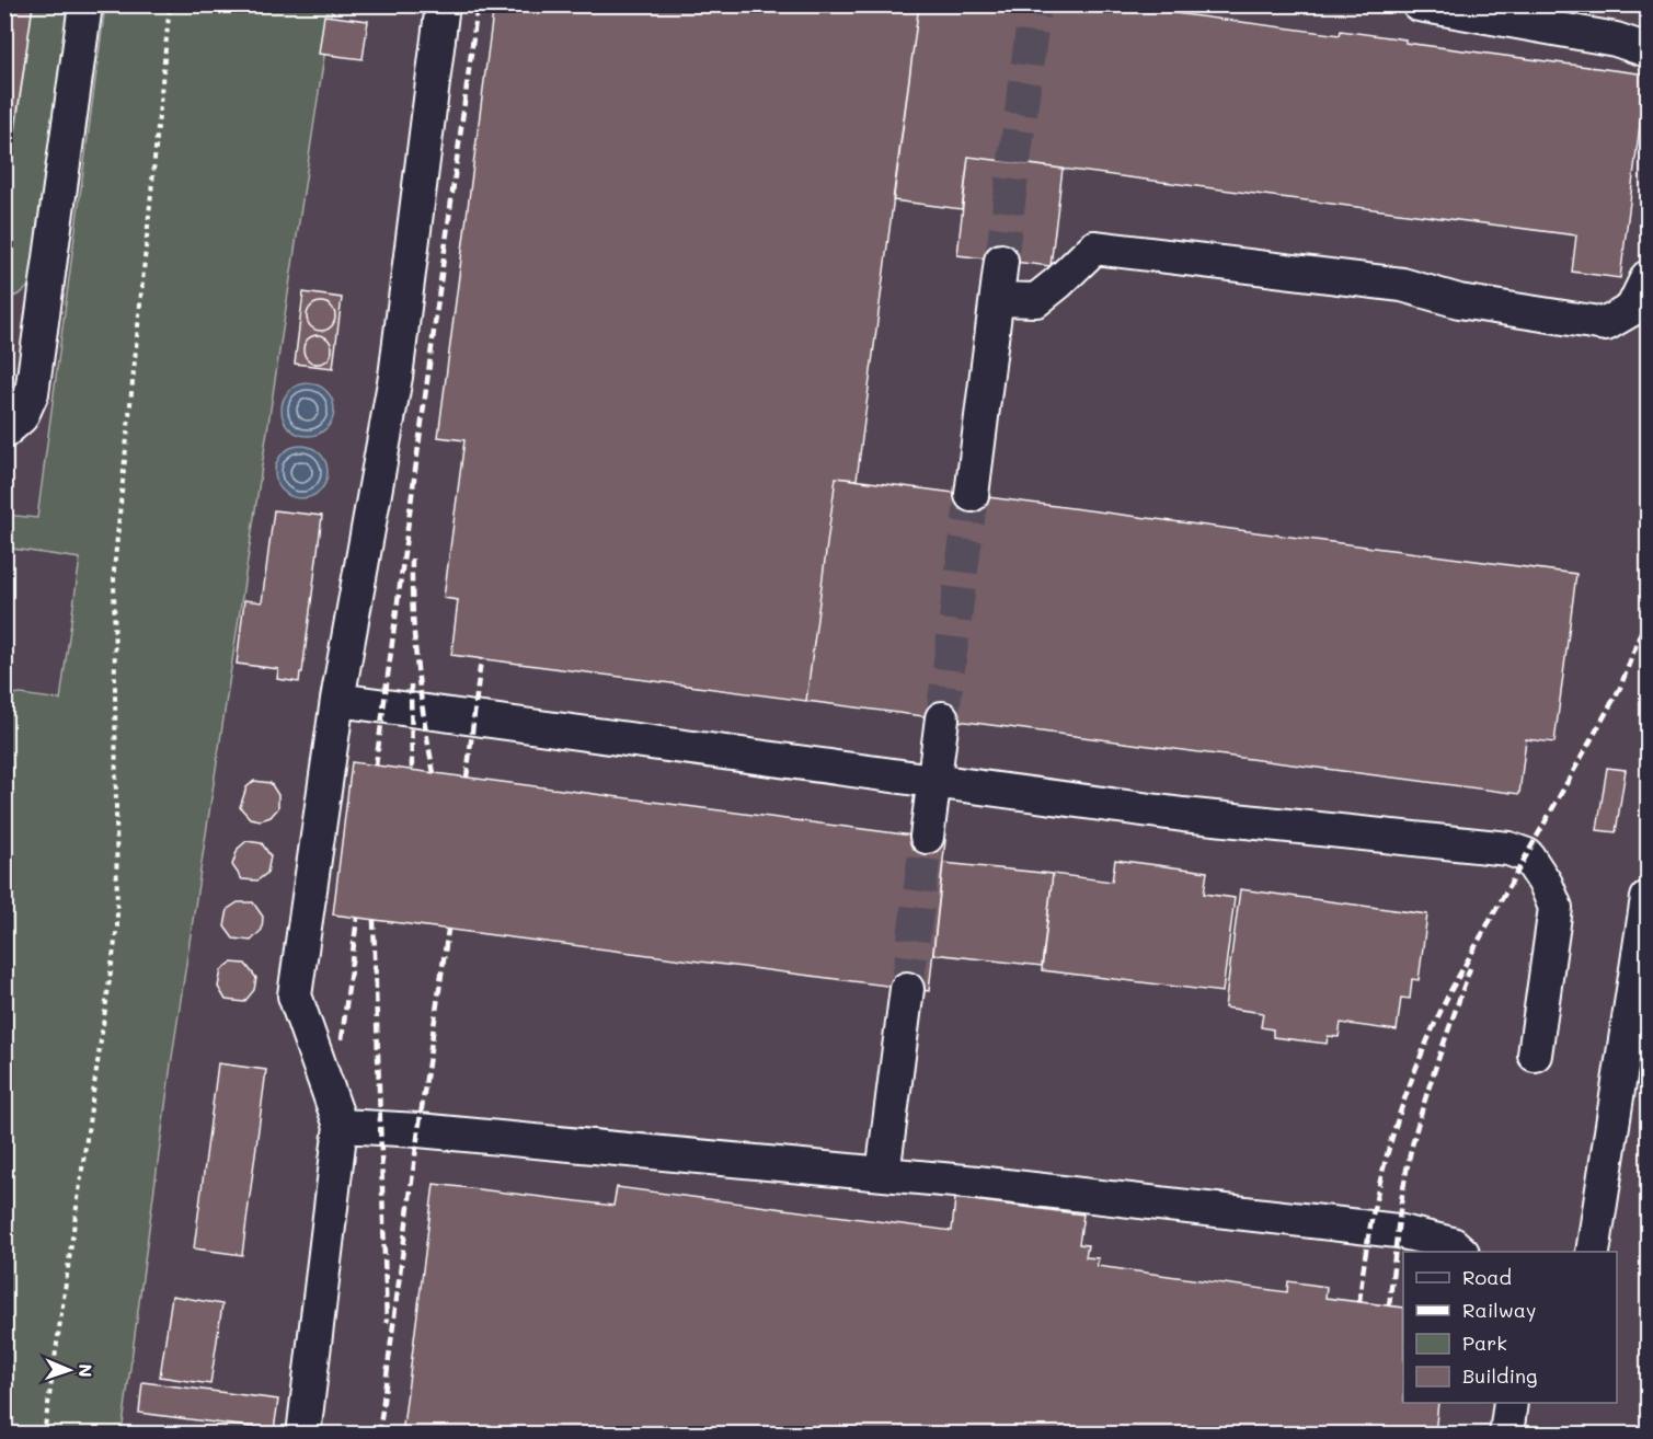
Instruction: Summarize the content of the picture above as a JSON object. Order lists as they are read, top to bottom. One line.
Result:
{"legend":["Road","Railway","Park","Building"],"north":"right"}
